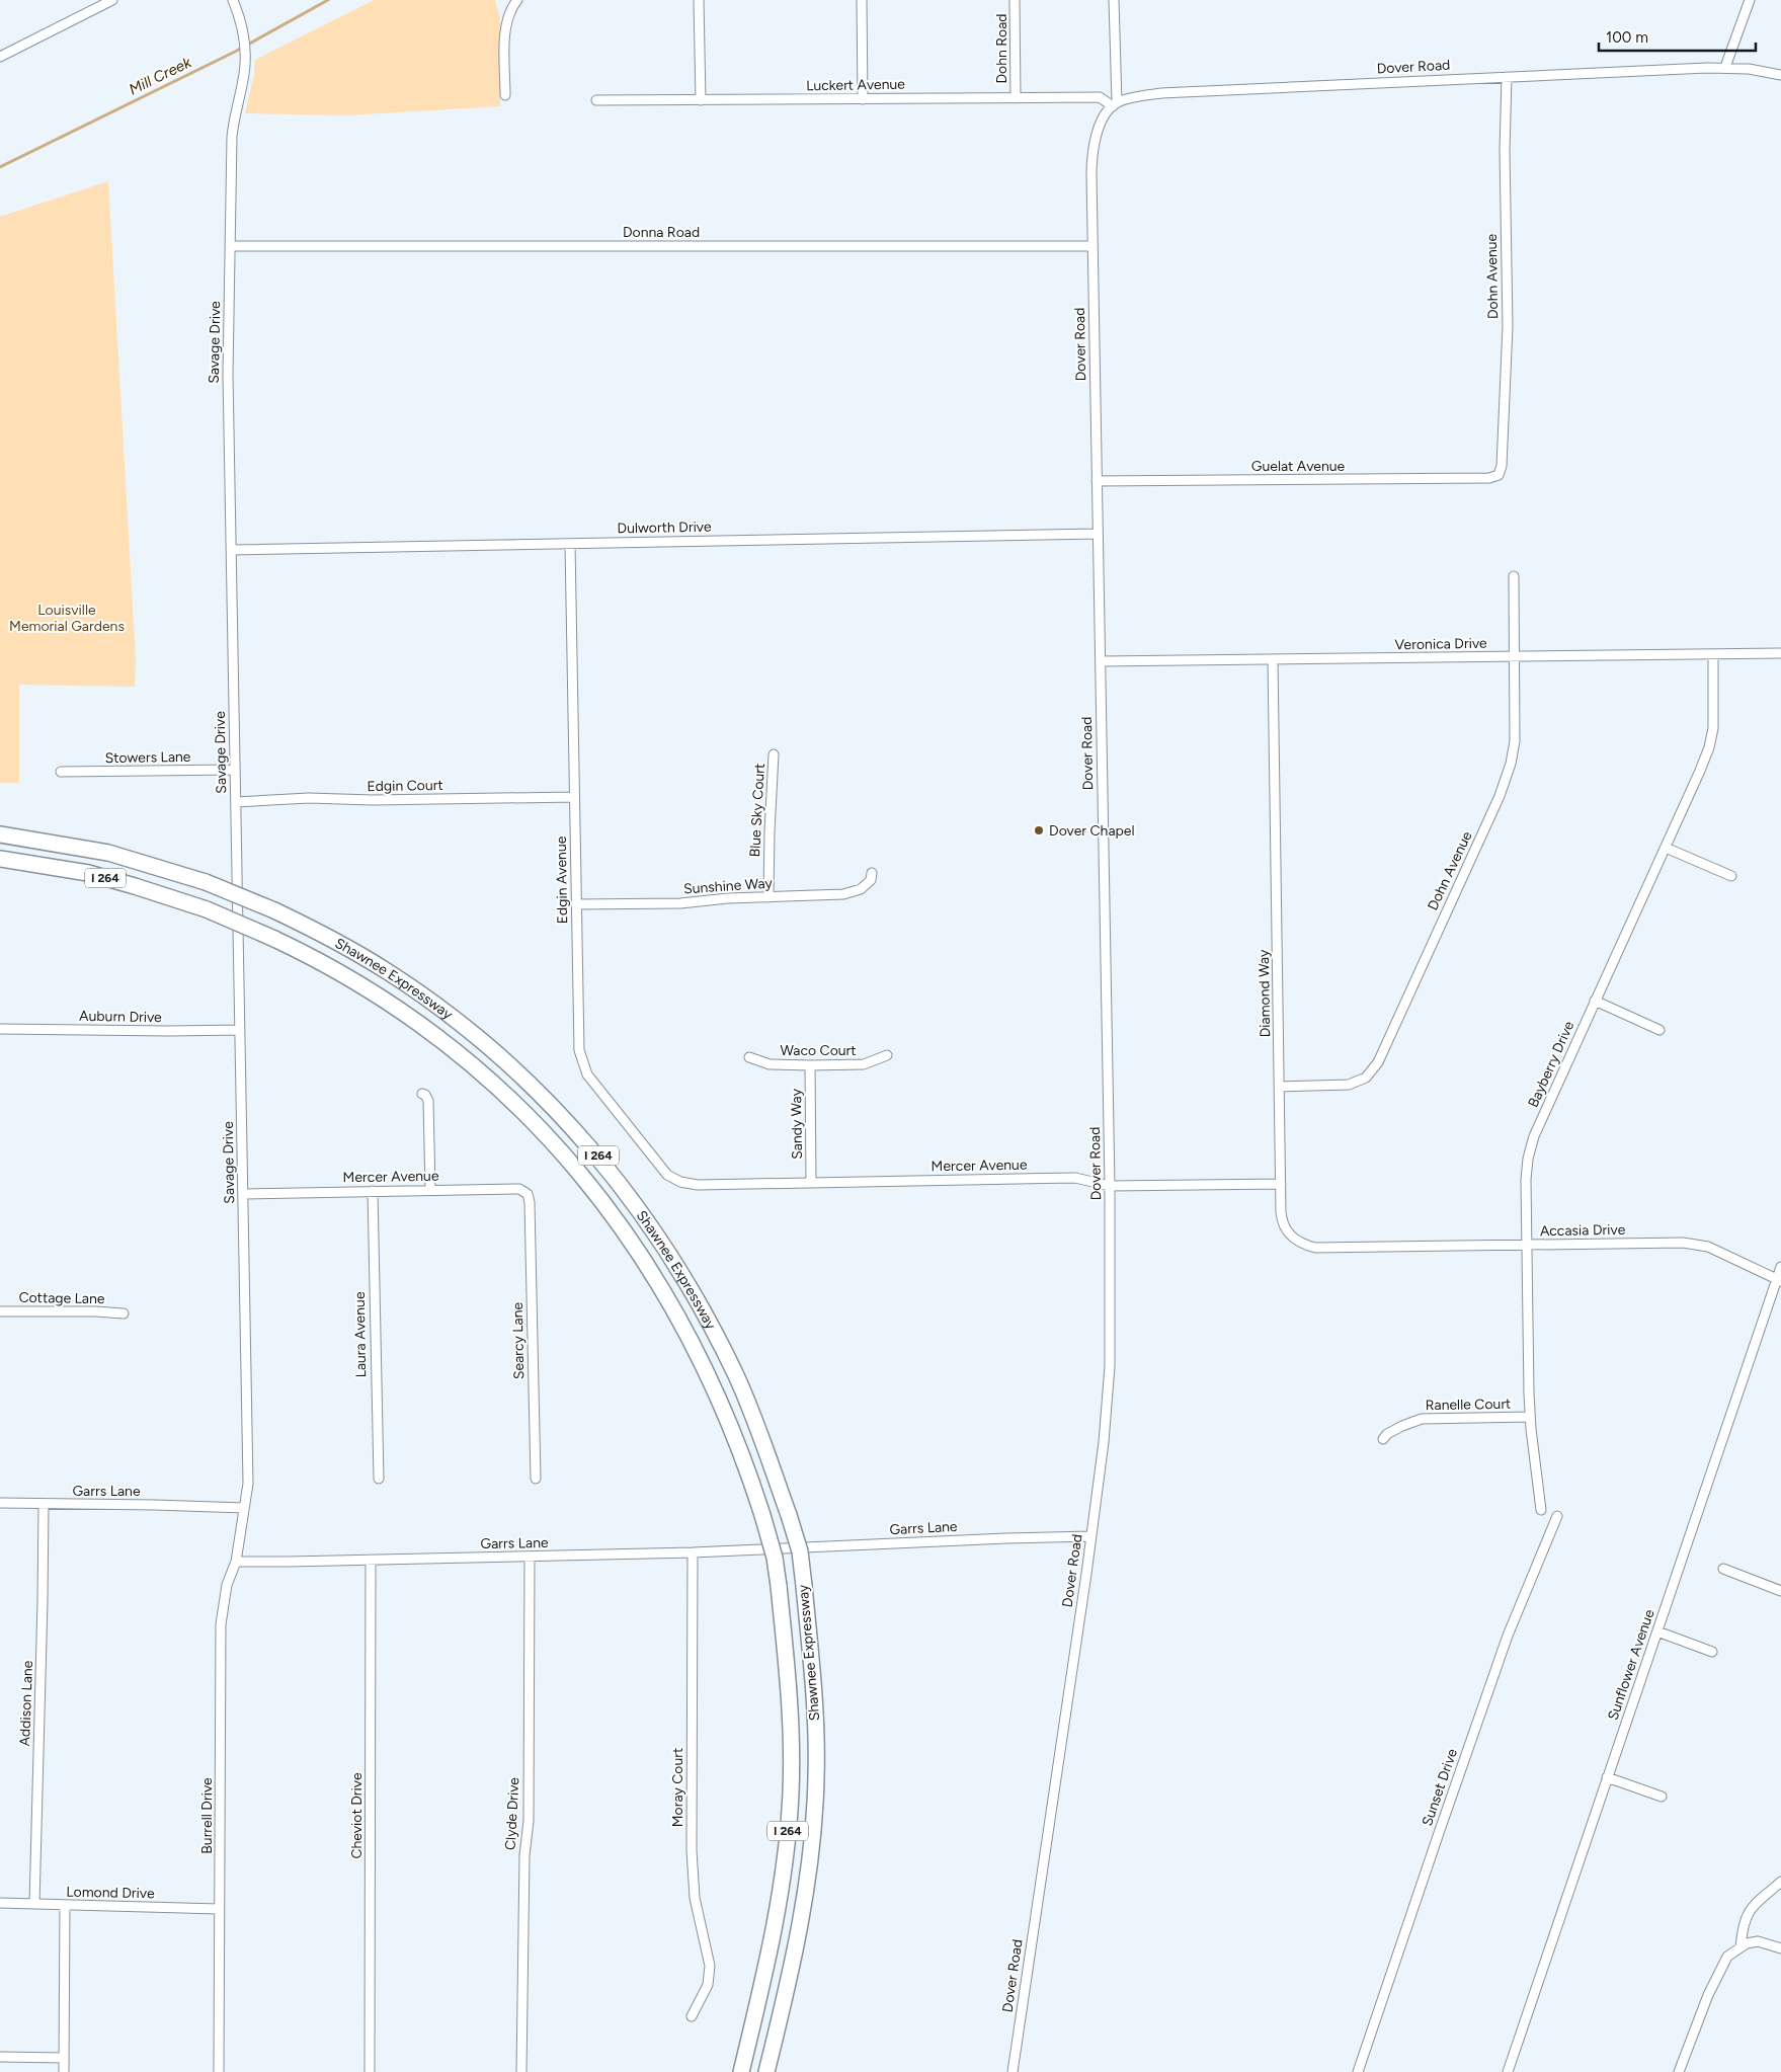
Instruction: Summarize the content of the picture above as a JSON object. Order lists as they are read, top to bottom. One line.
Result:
{"streets":{"highway":["I 264","Shawnee Expressway"],"street":["Dohn Road","Dover Road","Luckert Avenue","Donna Road","Dohn Avenue","Savage Drive","Guelat Avenue","Dulworth Drive","Veronica Drive","Stowers Lane","Edgin Court","Blue Sky Court","Edgin Avenue","Sunshine Way","Diamond Way","Auburn Drive","Waco Court","Bayberry Drive","Sandy Way","Mercer Avenue","Accasia Drive","Cottage Lane","Laura Avenue","Searcy Lane","Ranelle Court","Garrs Lane","Sunflower Avenue","Addison Lane","Moray Court","Sunset Drive","Clyde Drive","Burrell Drive","Cheviot Drive","Lomond Drive"]},"crossings":[["Dohn Road","Luckert Avenue"],["Dover Road","Luckert Avenue"],["Dover Road","Donna Road"],["Dover Road","Dohn Avenue"],["Dover Road","Guelat Avenue"],["Dover Road","Dulworth Drive"],["Dover Road","Veronica Drive"],["Dover Road","Mercer Avenue"],["Dover Road","Garrs Lane"],["Donna Road","Savage Drive"],["Dohn Avenue","Guelat Avenue"],["Dohn Avenue","Veronica Drive"],["Dohn Avenue","Diamond Way"],["Savage Drive","Dulworth Drive"],["Savage Drive","Stowers Lane"],["Savage Drive","Edgin Court"],["Savage Drive","Auburn Drive"],["Savage Drive","Mercer Avenue"],["Savage Drive","Garrs Lane"],["Dulworth Drive","Edgin Avenue"],["Veronica Drive","Diamond Way"],["Veronica Drive","Bayberry Drive"],["Edgin Court","Edgin Avenue"],["Blue Sky Court","Sunshine Way"],["Edgin Avenue","Sunshine Way"],["Edgin Avenue","Mercer Avenue"],["Diamond Way","Mercer Avenue"],["Diamond Way","Accasia Drive"],["Waco Court","Sandy Way"],["Bayberry Drive","Accasia Drive"],["Bayberry Drive","Ranelle Court"],["Sandy Way","Mercer Avenue"],["Mercer Avenue","Laura Avenue"],["Mercer Avenue","Searcy Lane"],["Accasia Drive","Sunflower Avenue"],["Garrs Lane","Addison Lane"],["Garrs Lane","Moray Court"],["Garrs Lane","Clyde Drive"],["Garrs Lane","Burrell Drive"],["Garrs Lane","Cheviot Drive"],["Addison Lane","Lomond Drive"],["Burrell Drive","Lomond Drive"]],"water":["Mill Creek"],"parks":["Louisville Memorial Gardens"],"places":["Dover Chapel"],"scale_bar":"100 m"}
